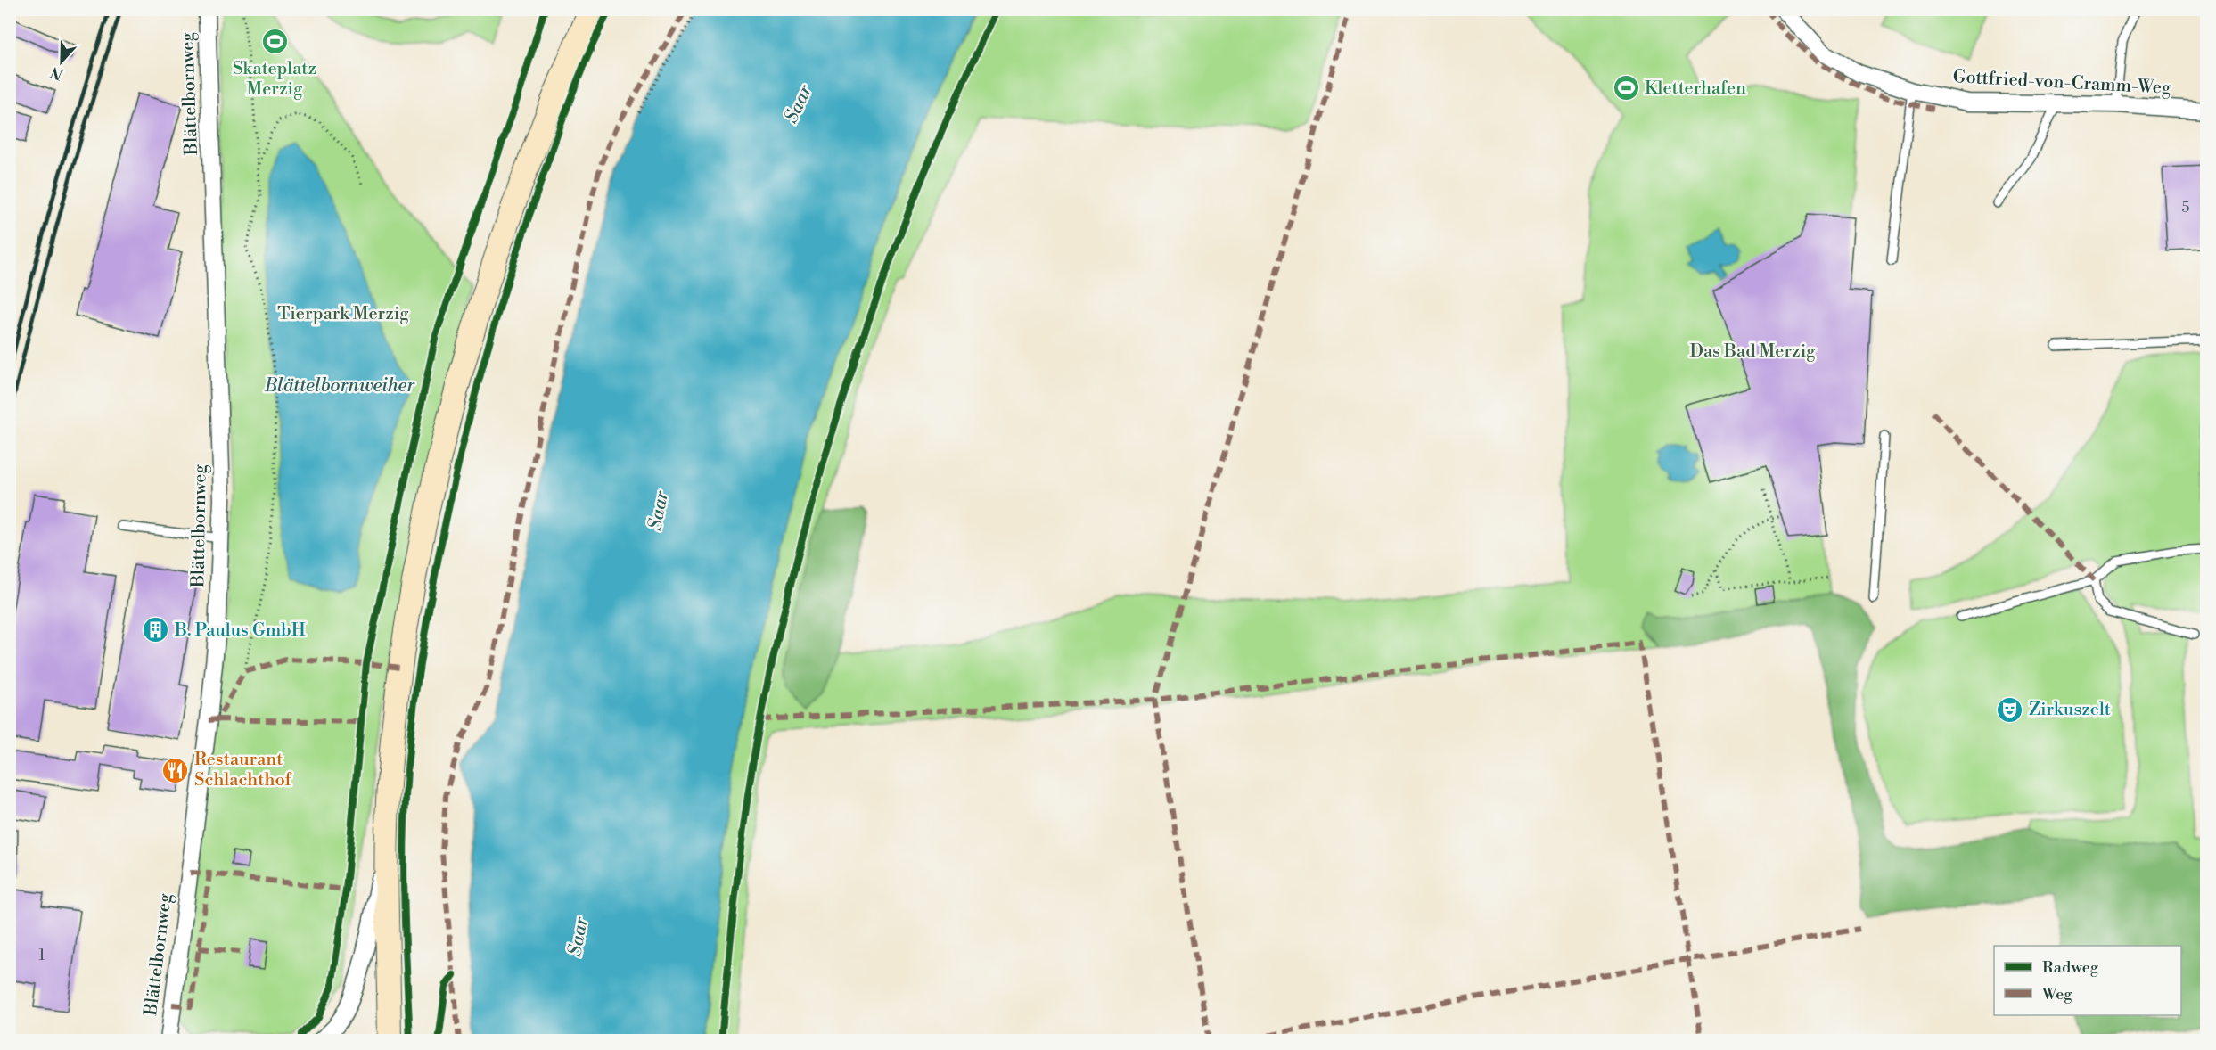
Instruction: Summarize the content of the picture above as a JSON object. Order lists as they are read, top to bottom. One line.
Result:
{"streets":{"street":["Gottfried-von-Cramm-Weg","Blättelbornweg"]},"water":["Saar","Blättelbornweiher"],"parks":["Tierpark Merzig","Das Bad Merzig"],"places":{"sports":["Skateplatz Merzig","Kletterhafen"],"building":["B. Paulus GmbH"],"theatre":["Zirkuszelt"],"restaurant":["Restaurant Schlachthof"]},"house_numbers":["5","1"],"legend":["Radweg","Weg"],"north":"bottom"}
